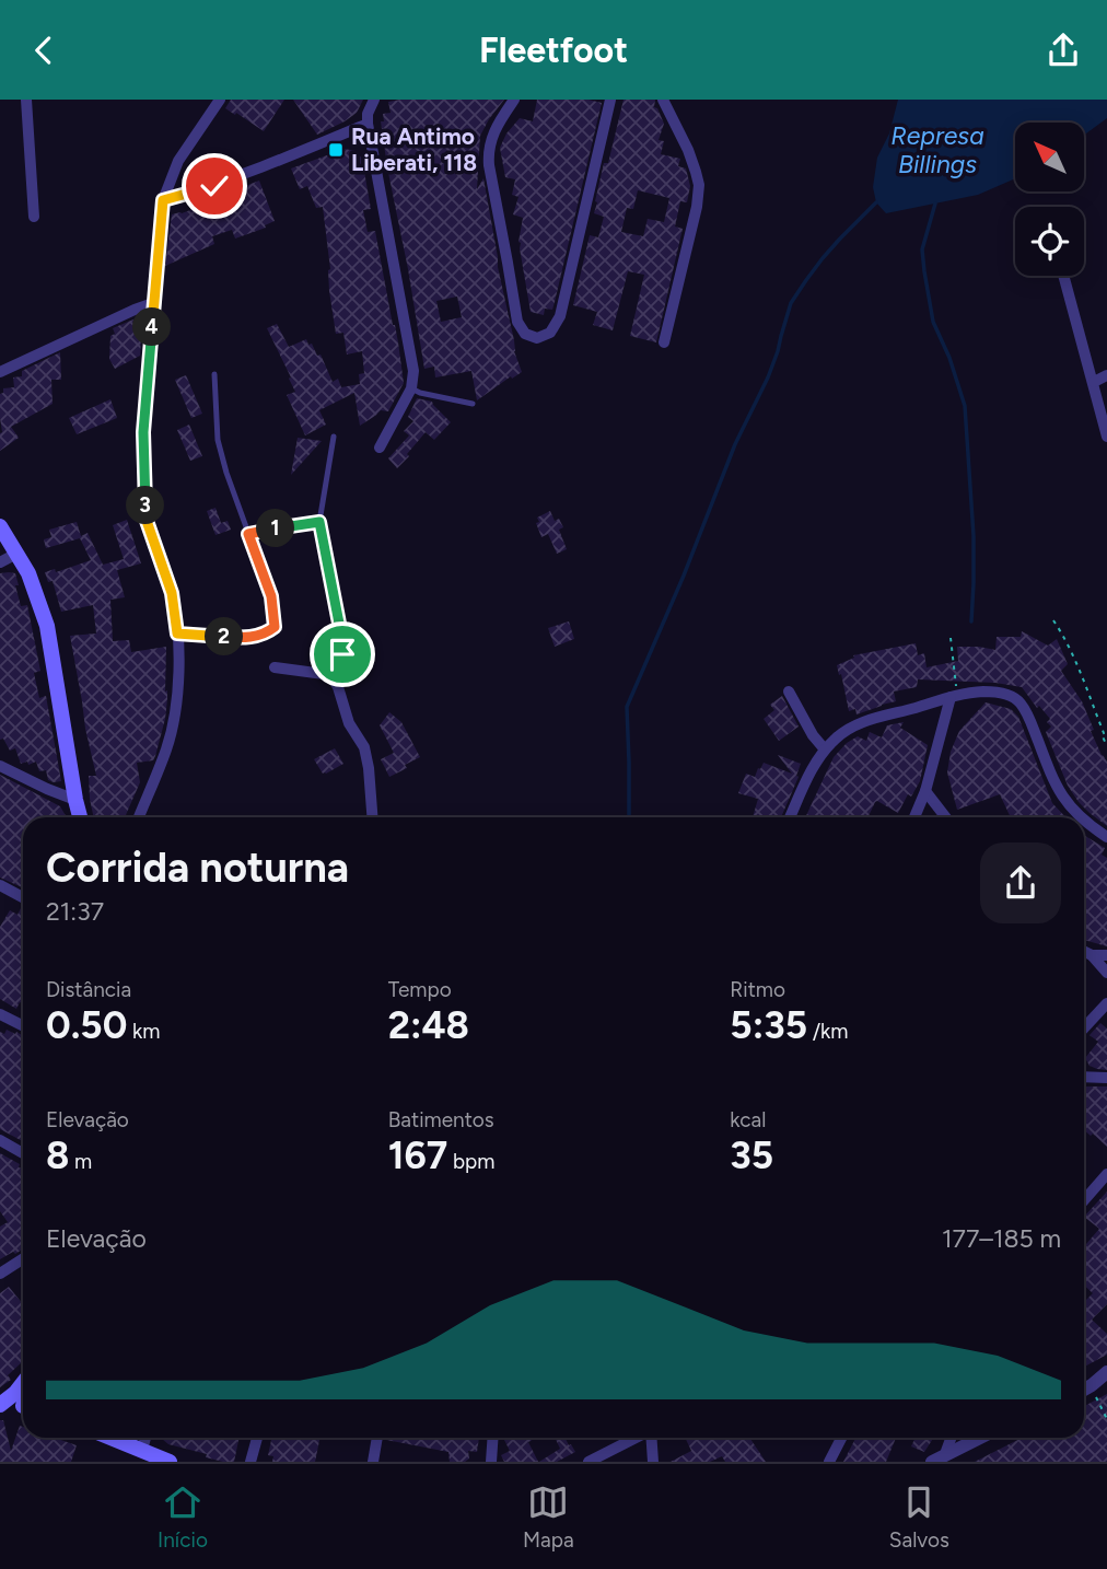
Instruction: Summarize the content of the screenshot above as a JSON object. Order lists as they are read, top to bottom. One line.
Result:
{"water":["Represa Billings"],"places":{"transit":["Rua Antimo Liberati, 118"]},"north":"top left","page":{"header":"Fleetfoot","pins":["4","3","1","2"],"heading":["Corrida noturna","21:37"],"stats":[["Distância","0.50 km"],["Tempo","2:48"],["Ritmo","5:35 /km"],["Elevação","8 m"],["Batimentos","167 bpm"],["kcal","35"]],"chart":["Elevação","177–185 m"],"tabs":["Início","Mapa","Salvos"]}}
